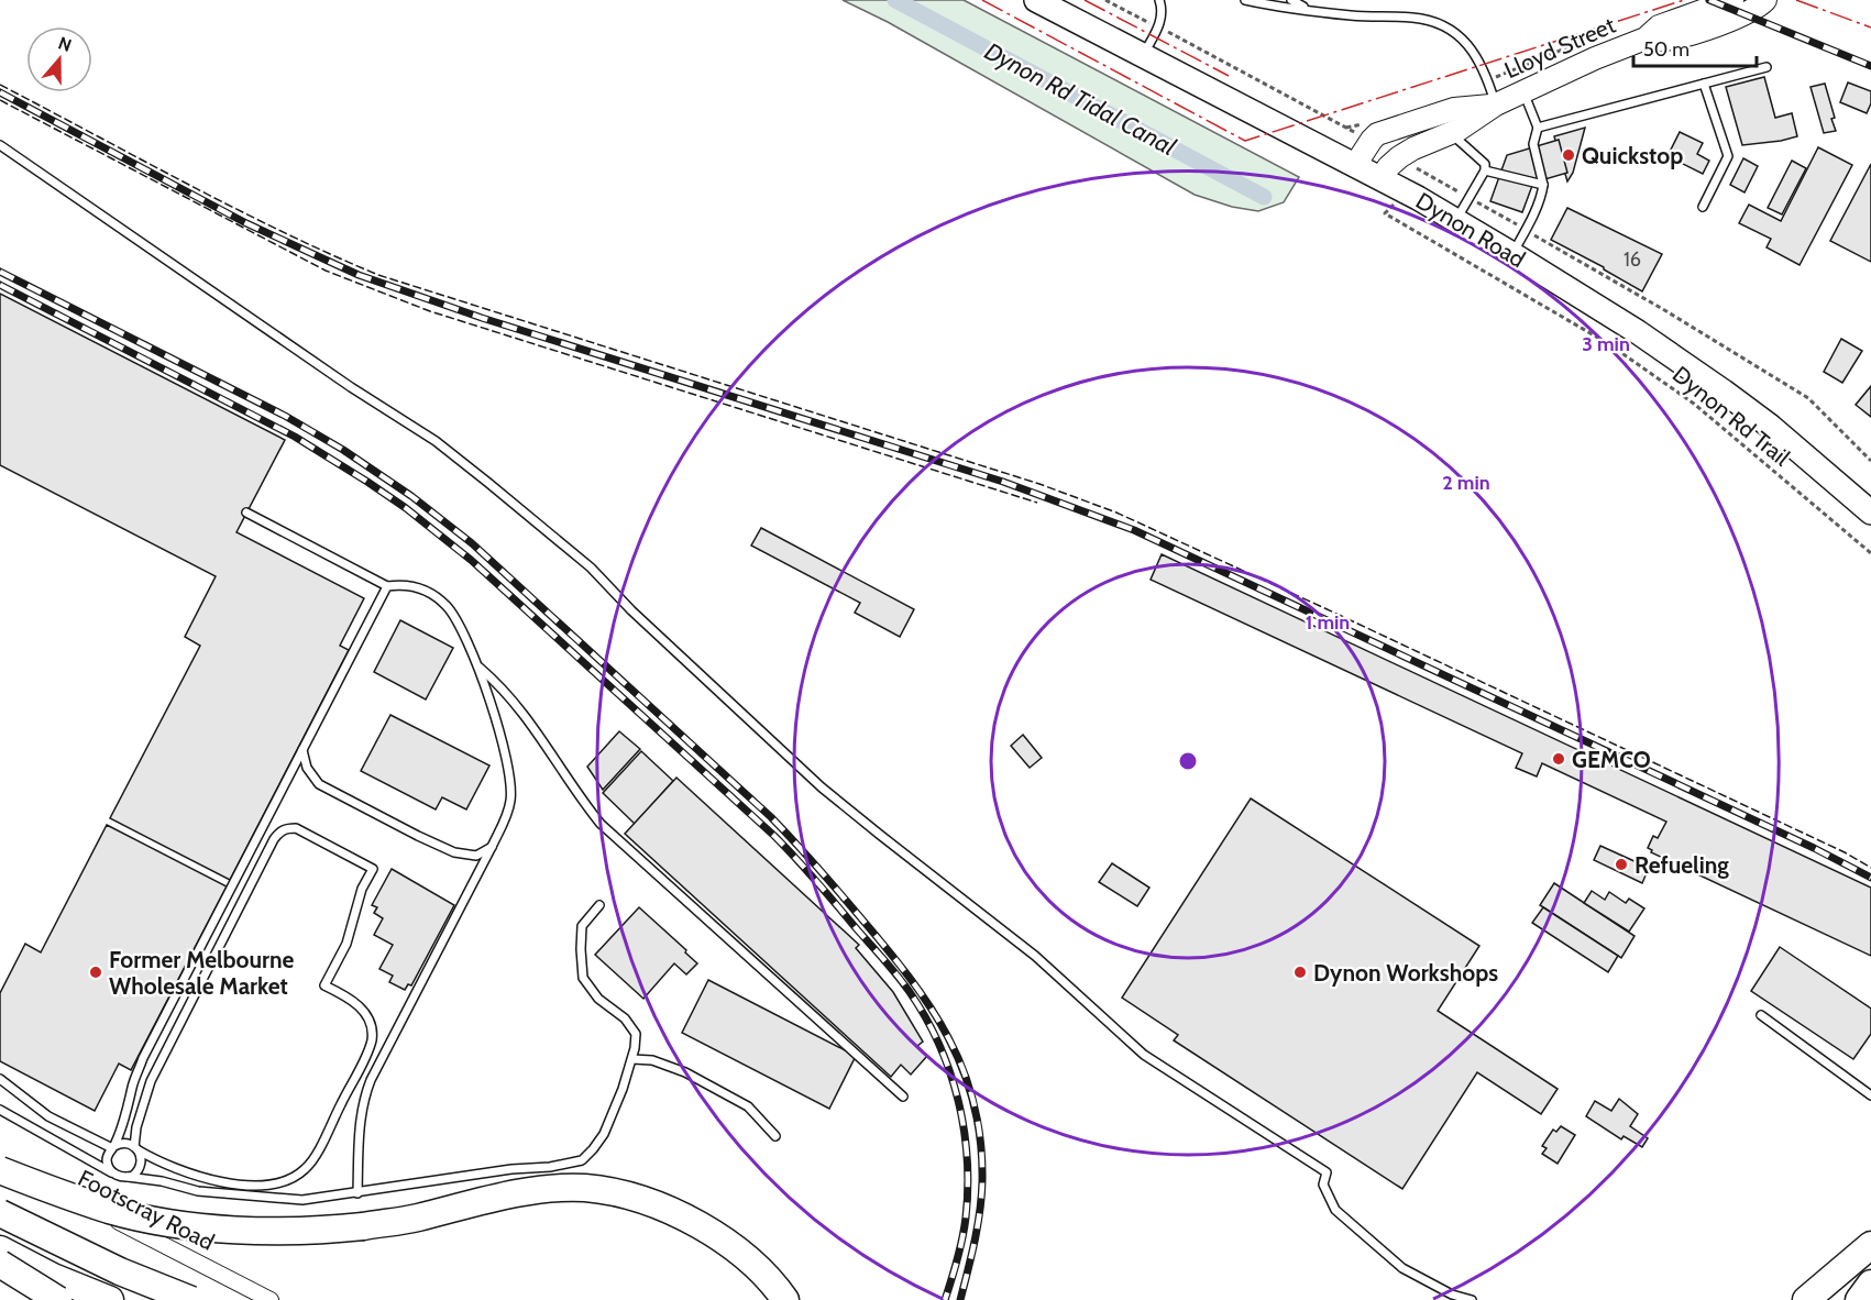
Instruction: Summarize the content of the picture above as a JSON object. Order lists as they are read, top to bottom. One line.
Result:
{"streets":{"main road":["Dynon Road"],"street":["Lloyd Street","Footscray Road"],"path":["Dynon Rd Trail"]},"crossings":[["Lloyd Street","Dynon Road"],["Dynon Road","Dynon Rd Trail"]],"water":["Dynon Rd Tidal Canal"],"places":["Quickstop","GEMCO","Refueling","Former Melbourne Wholesale Market","Dynon Workshops"],"house_numbers":["16"],"scale_bar":"50 m","north":"top","rings":["3 min","2 min","1 min"]}
